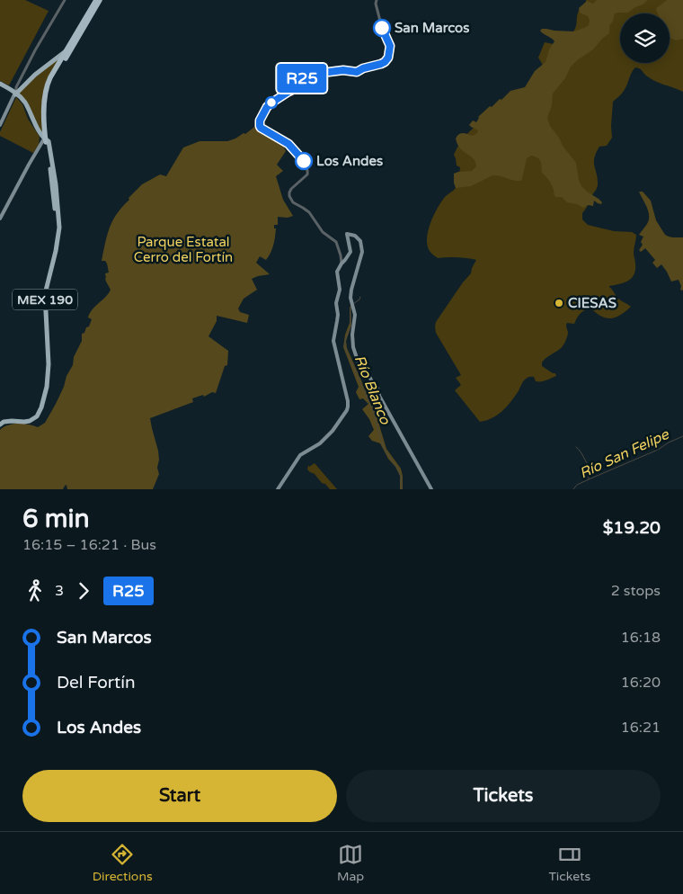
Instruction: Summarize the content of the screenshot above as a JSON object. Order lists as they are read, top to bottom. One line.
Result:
{"streets":{"highway":["MEX 190"]},"water":["Río Blanco","Río San Felipe"],"parks":["Parque Estatal Cerro del Fortín"],"places":["San Marcos","Los Andes","CIESAS"],"lines":["bus line R25"],"page":{"on_map":"R25","heading":["6 min","16:15 – 16:21 · Bus","$19.20"],"legs":["3","R25","2 stops"],"list":[{"name":"San Marcos","value":"16:18"},{"name":"Del Fortín","value":"16:20"},{"name":"Los Andes","value":"16:21"}],"buttons":["Start","Tickets"],"tabs":["Directions","Map","Tickets"]}}
